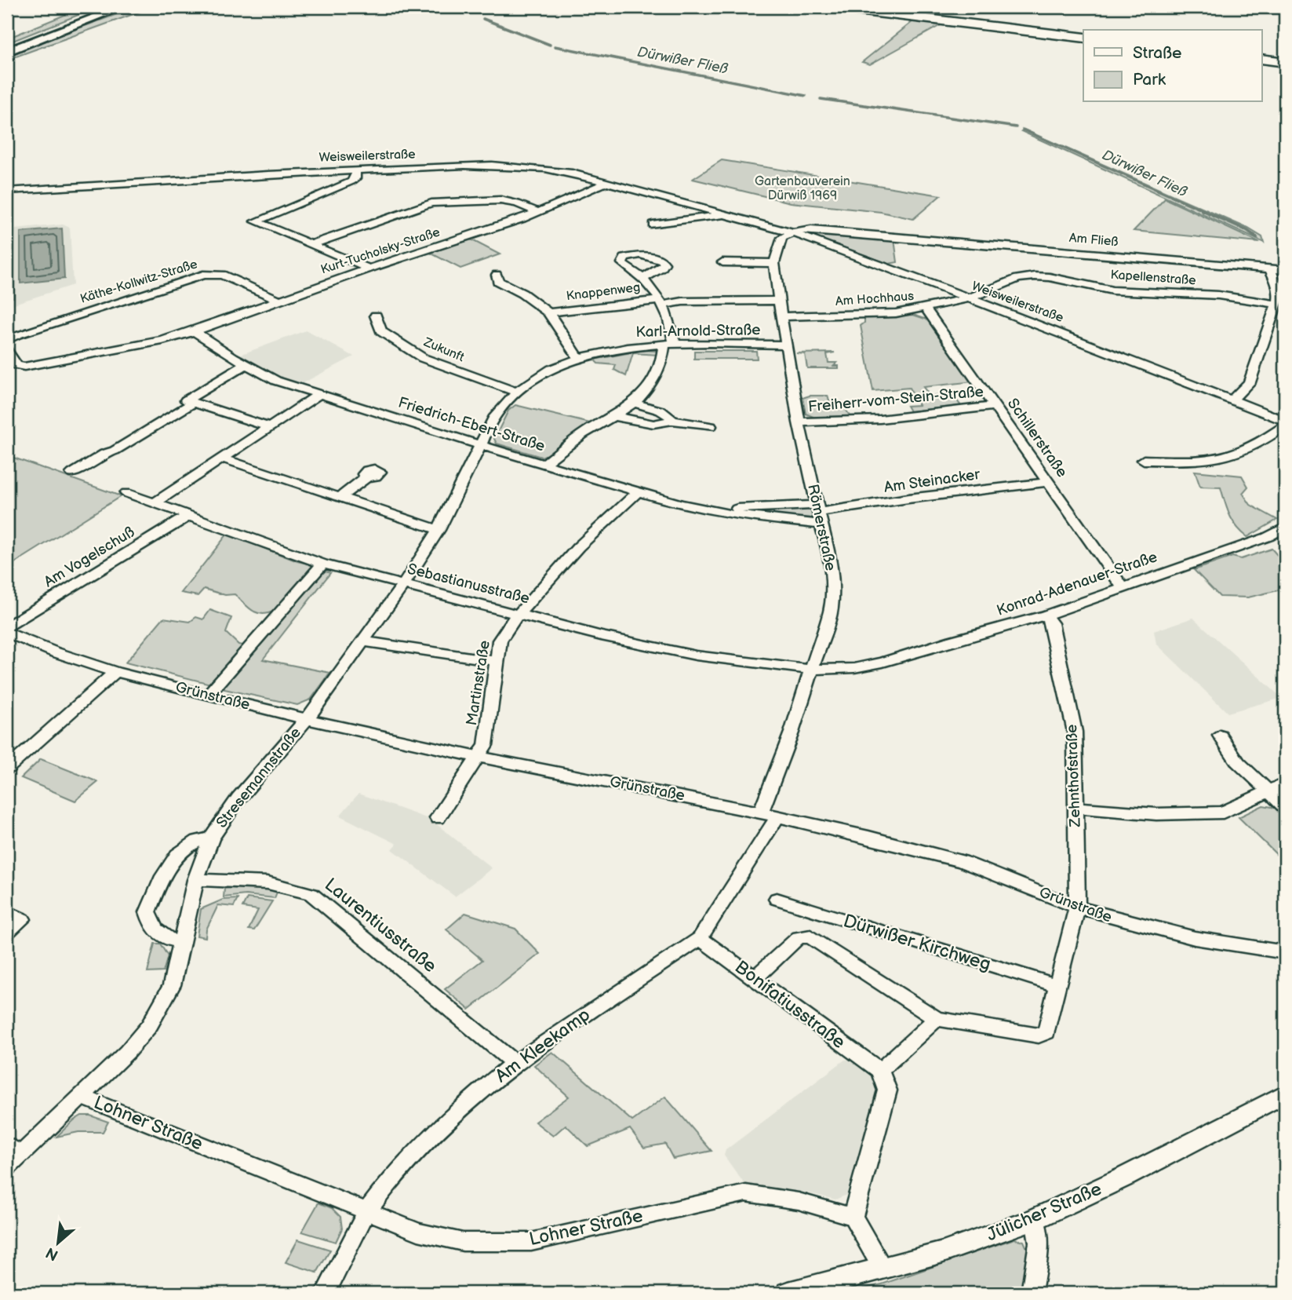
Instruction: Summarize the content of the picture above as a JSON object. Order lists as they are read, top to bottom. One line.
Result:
{"streets":{"street":["Weisweilerstraße","Am Fließ","Kurt-Tucholsky-Straße","Kapellenstraße","Käthe-Kollwitz-Straße","Knappenweg","Am Hochhaus","Karl-Arnold-Straße","Zukunft","Freiherr-vom-Stein-Straße","Friedrich-Ebert-Straße","Schillerstraße","Am Steinacker","Römerstraße","Am Vogelschuß","Sebastianusstraße","Konrad-Adenauer-Straße","Martinstraße","Grünstraße","Zehnthofstraße","Stresemannstraße","Laurentiusstraße","Dürwißer Kirchweg","Bonifatiusstraße","Am Kleekamp","Lohner Straße","Jülicher Straße"]},"crossings":[["Weisweilerstraße","Am Fließ"],["Weisweilerstraße","Kurt-Tucholsky-Straße"],["Weisweilerstraße","Kapellenstraße"],["Weisweilerstraße","Am Hochhaus"],["Weisweilerstraße","Römerstraße"],["Kurt-Tucholsky-Straße","Käthe-Kollwitz-Straße"],["Kurt-Tucholsky-Straße","Friedrich-Ebert-Straße"],["Kapellenstraße","Am Hochhaus"],["Knappenweg","Karl-Arnold-Straße"],["Am Hochhaus","Schillerstraße"],["Am Hochhaus","Römerstraße"],["Karl-Arnold-Straße","Zukunft"],["Karl-Arnold-Straße","Friedrich-Ebert-Straße"],["Karl-Arnold-Straße","Römerstraße"],["Karl-Arnold-Straße","Sebastianusstraße"],["Karl-Arnold-Straße","Stresemannstraße"],["Freiherr-vom-Stein-Straße","Schillerstraße"],["Freiherr-vom-Stein-Straße","Römerstraße"],["Friedrich-Ebert-Straße","Am Steinacker"],["Friedrich-Ebert-Straße","Römerstraße"],["Friedrich-Ebert-Straße","Martinstraße"],["Schillerstraße","Am Steinacker"],["Schillerstraße","Konrad-Adenauer-Straße"],["Am Steinacker","Römerstraße"],["Römerstraße","Sebastianusstraße"],["Römerstraße","Konrad-Adenauer-Straße"],["Römerstraße","Grünstraße"],["Römerstraße","Am Kleekamp"],["Am Vogelschuß","Sebastianusstraße"],["Sebastianusstraße","Konrad-Adenauer-Straße"],["Sebastianusstraße","Martinstraße"],["Konrad-Adenauer-Straße","Zehnthofstraße"],["Martinstraße","Grünstraße"],["Grünstraße","Zehnthofstraße"],["Grünstraße","Stresemannstraße"],["Grünstraße","Dürwißer Kirchweg"],["Grünstraße","Am Kleekamp"],["Zehnthofstraße","Dürwißer Kirchweg"],["Stresemannstraße","Laurentiusstraße"],["Stresemannstraße","Lohner Straße"],["Laurentiusstraße","Am Kleekamp"],["Dürwißer Kirchweg","Bonifatiusstraße"],["Bonifatiusstraße","Am Kleekamp"],["Am Kleekamp","Lohner Straße"]],"water":["Dürwißer Fließ"],"parks":["Gartenbauverein Dürwiß 1969"],"legend":["Straße","Park"],"north":"bottom left"}
